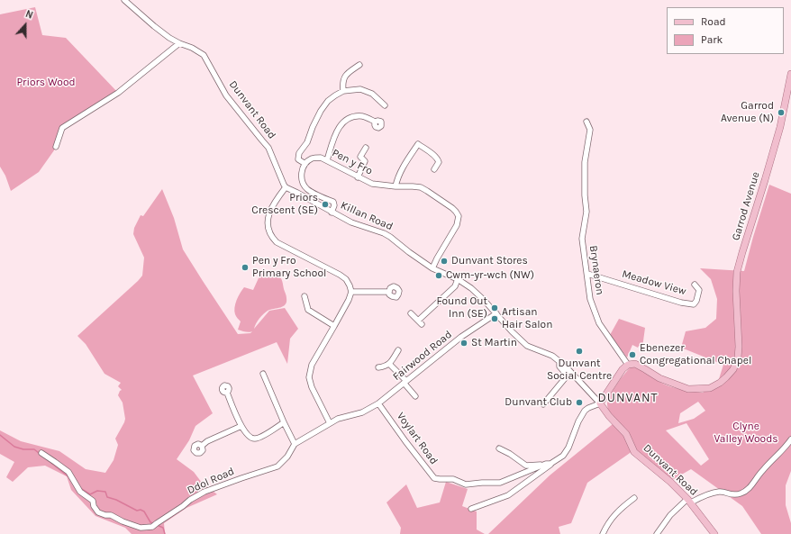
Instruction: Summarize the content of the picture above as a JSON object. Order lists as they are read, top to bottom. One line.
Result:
{"streets":{"main road":["Dunvant Road","Garrod Avenue"],"street":["Pen y Fro","Killan Road","Brynaeron","Meadow View","Fairwood Road","Voylart Road","Ddol Road"]},"crossings":[["Dunvant Road","Killan Road"],["Dunvant Road","Voylart Road"],["Pen y Fro","Killan Road"],["Garrod Avenue","Brynaeron"],["Killan Road","Fairwood Road"],["Killan Road","Voylart Road"],["Brynaeron","Meadow View"],["Fairwood Road","Voylart Road"],["Fairwood Road","Ddol Road"]],"districts":["DUNVANT"],"parks":["Priors Wood","Clyne Valley Woods"],"places":["Garrod Avenue (N)","Priors Crescent (SE)","Dunvant Stores","Pen y Fro Primary School","Cwm-yr-wch (NW)","Found Out Inn (SE)","Artisan Hair Salon","St Martin","Dunvant Social Centre","Ebenezer Congregational Chapel","Dunvant Club"],"legend":["Road","Park"],"north":"top"}
